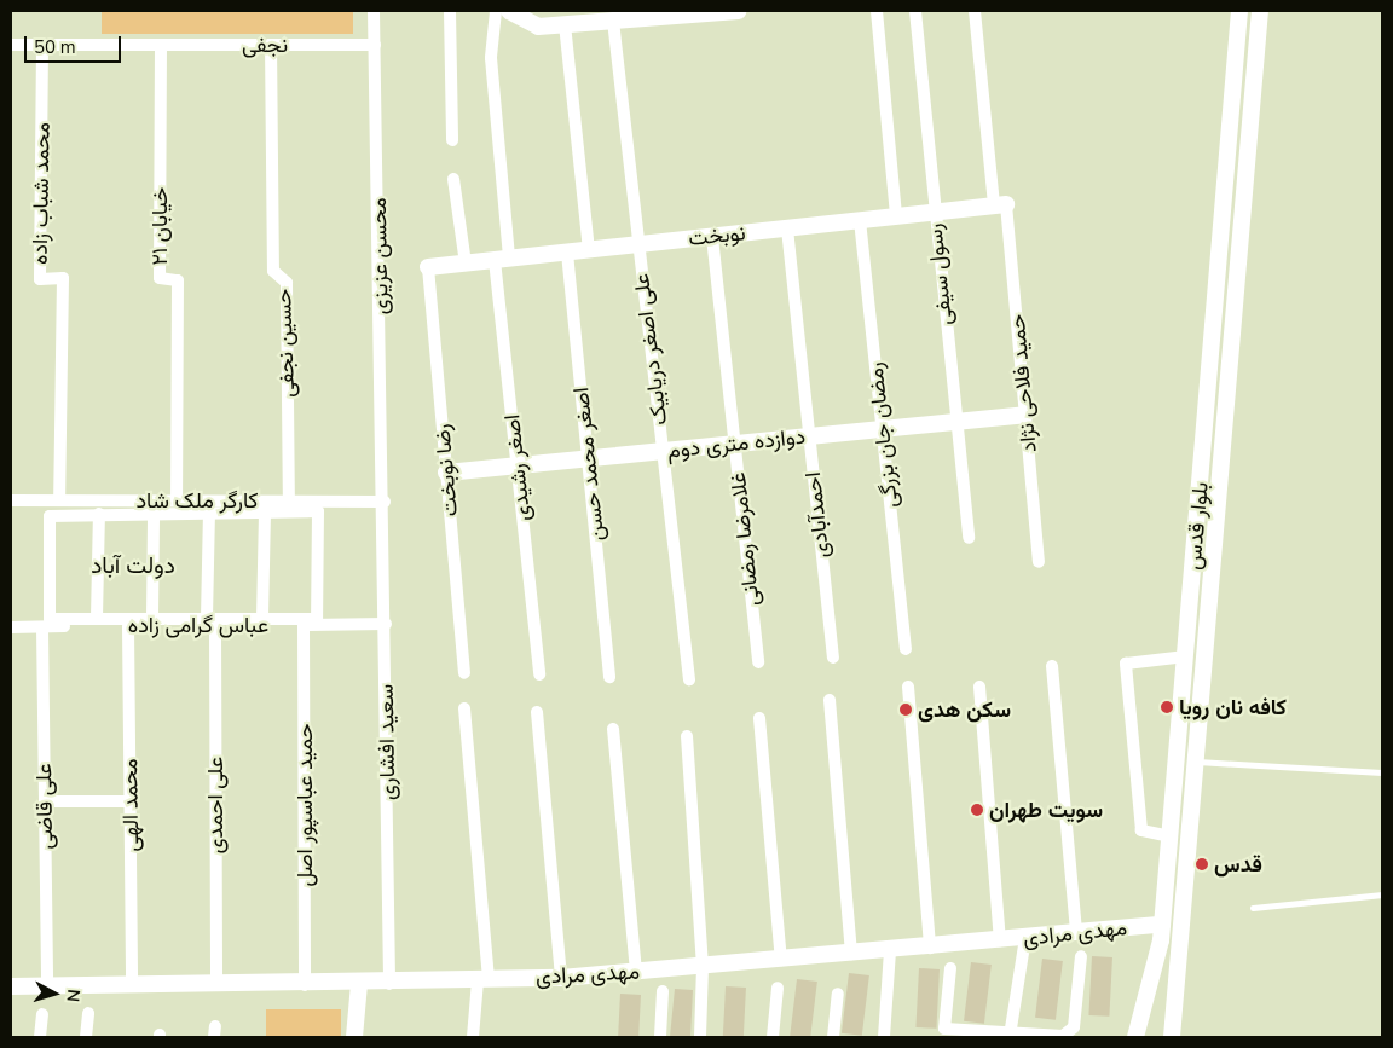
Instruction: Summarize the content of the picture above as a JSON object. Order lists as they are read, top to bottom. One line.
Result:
{"streets":{"street":["نجفی","محمد شباب زاده","خیابان ۲۱","نوبخت","محسن عزیزی","رسول سیفی","حسین نجفی","علی اصغر دریابیک","حمید فلاحی نژاد","رمضان جان بزرگی","دوازده متری دوم","اصغر محمد حسن","اصغر رشیدی","رضا نوبخت","کارگر ملک شاد","احمدآبادی","بلوار قدس","غلامرضا رمضانی","عباس گرامی زاده","سعید افشاری","محمد الهی","علی احمدی","حمید عباسپور اصل","علی قاضی","مهدی مرادی"]},"crossings":[["نجفی","محمد شباب زاده"],["نجفی","خیابان ۲۱"],["نجفی","محسن عزیزی"],["نجفی","حسین نجفی"],["محمد شباب زاده","کارگر ملک شاد"],["خیابان ۲۱","کارگر ملک شاد"],["نوبخت","رسول سیفی"],["نوبخت","علی اصغر دریابیک"],["نوبخت","حمید فلاحی نژاد"],["نوبخت","رمضان جان بزرگی"],["نوبخت","اصغر محمد حسن"],["نوبخت","اصغر رشیدی"],["نوبخت","رضا نوبخت"],["نوبخت","احمدآبادی"],["نوبخت","غلامرضا رمضانی"],["محسن عزیزی","کارگر ملک شاد"],["محسن عزیزی","سعید افشاری"],["رسول سیفی","دوازده متری دوم"],["حسین نجفی","کارگر ملک شاد"],["علی اصغر دریابیک","دوازده متری دوم"],["حمید فلاحی نژاد","دوازده متری دوم"],["رمضان جان بزرگی","دوازده متری دوم"],["دوازده متری دوم","اصغر محمد حسن"],["دوازده متری دوم","اصغر رشیدی"],["دوازده متری دوم","رضا نوبخت"],["دوازده متری دوم","احمدآبادی"],["دوازده متری دوم","غلامرضا رمضانی"],["کارگر ملک شاد","سعید افشاری"],["بلوار قدس","مهدی مرادی"],["عباس گرامی زاده","سعید افشاری"],["عباس گرامی زاده","محمد الهی"],["عباس گرامی زاده","علی احمدی"],["عباس گرامی زاده","حمید عباسپور اصل"],["عباس گرامی زاده","علی قاضی"],["سعید افشاری","مهدی مرادی"],["محمد الهی","مهدی مرادی"],["علی احمدی","مهدی مرادی"],["حمید عباسپور اصل","مهدی مرادی"],["علی قاضی","مهدی مرادی"]],"districts":["دولت آباد"],"places":["کافه نان رویا","سكن هدى","سويت طهران","قدس"],"scale_bar":"50 m","north":"right"}
